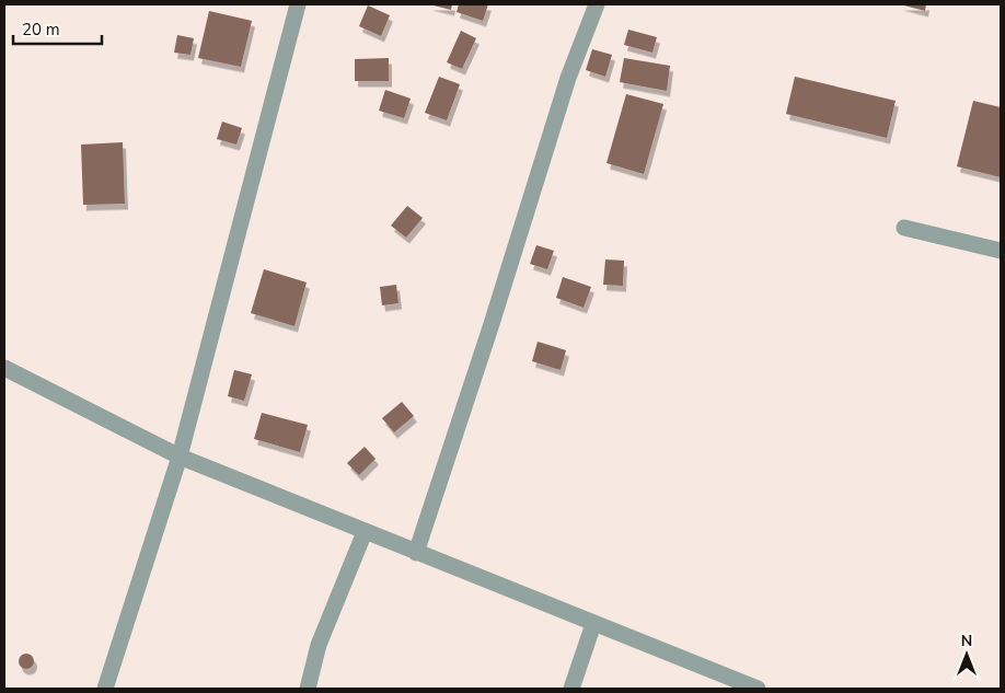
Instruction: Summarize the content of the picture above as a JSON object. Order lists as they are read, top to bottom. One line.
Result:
{"scale_bar":"20 m","north":"top"}
